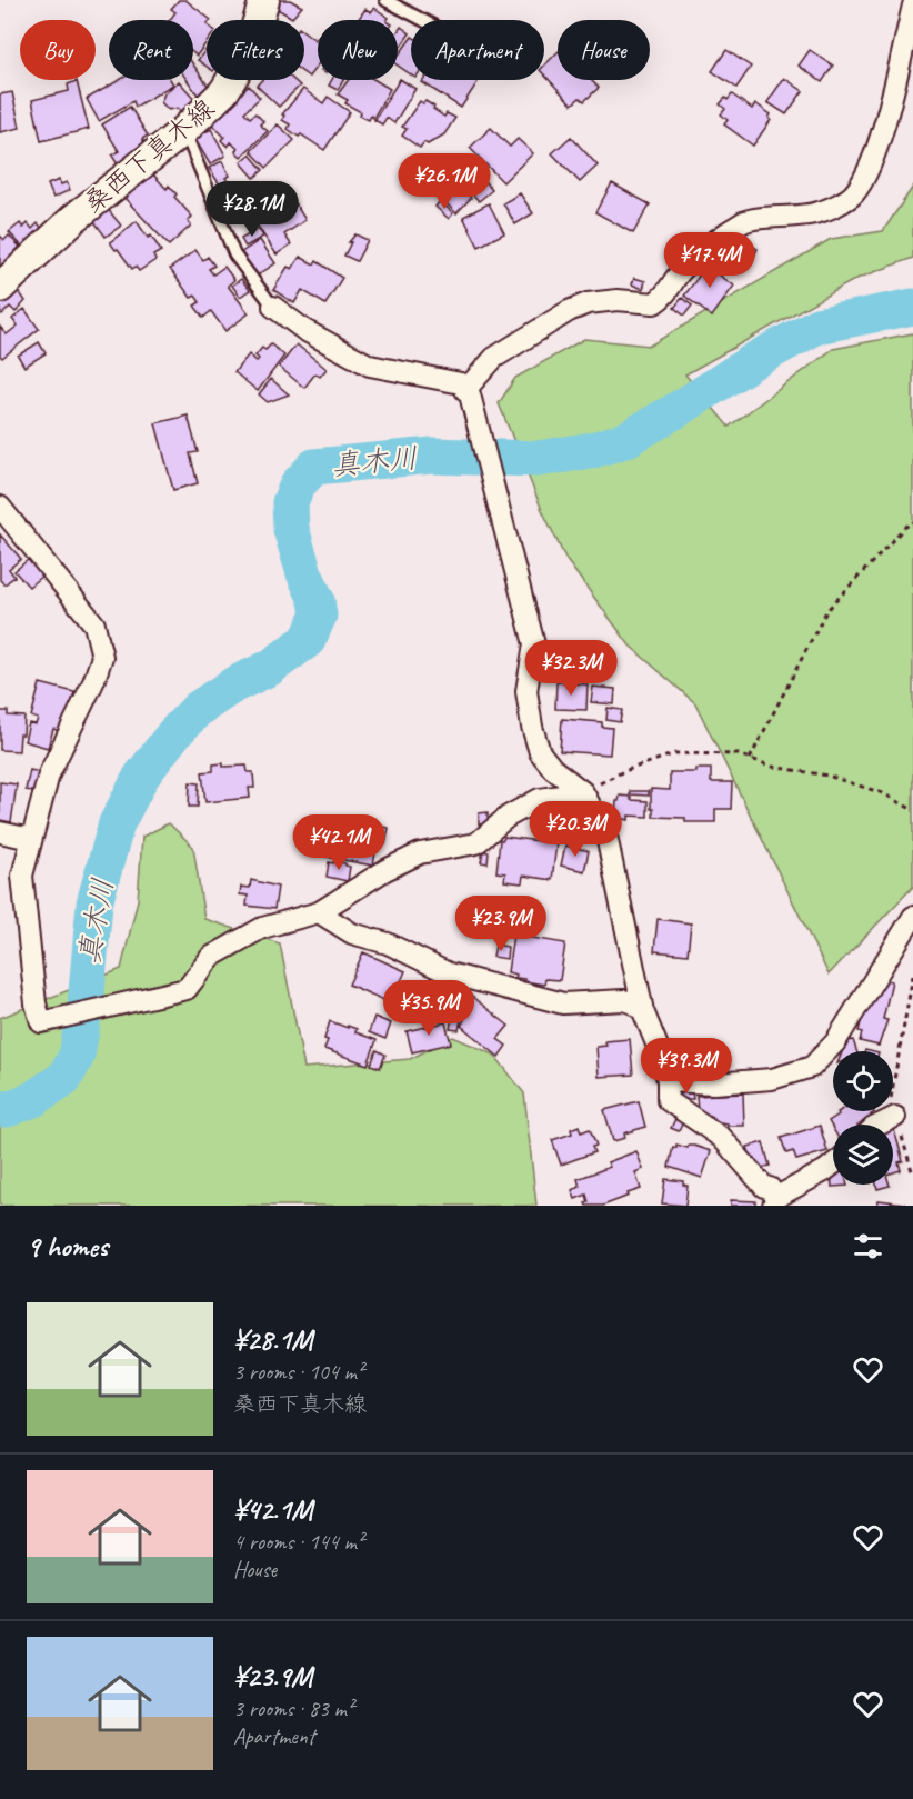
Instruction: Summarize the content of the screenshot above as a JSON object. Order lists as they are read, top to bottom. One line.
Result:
{"streets":{"main road":["桑西下真木線"]},"water":["真木川"],"page":{"chip":["Buy","Rent","Filters","New","Apartment","House"],"price":["¥26.1M","¥28.1M","¥17.4M","¥32.3M","¥20.3M","¥42.1M","¥23.9M","¥35.9M","¥39.3M"],"heading":"9 homes","list":[{"name":"¥28.1M","note":"3 rooms · 104 m² · 桑西下真木線"},{"name":"¥42.1M","note":"4 rooms · 144 m² · House"},{"name":"¥23.9M","note":"3 rooms · 83 m² · Apartment"}]}}
